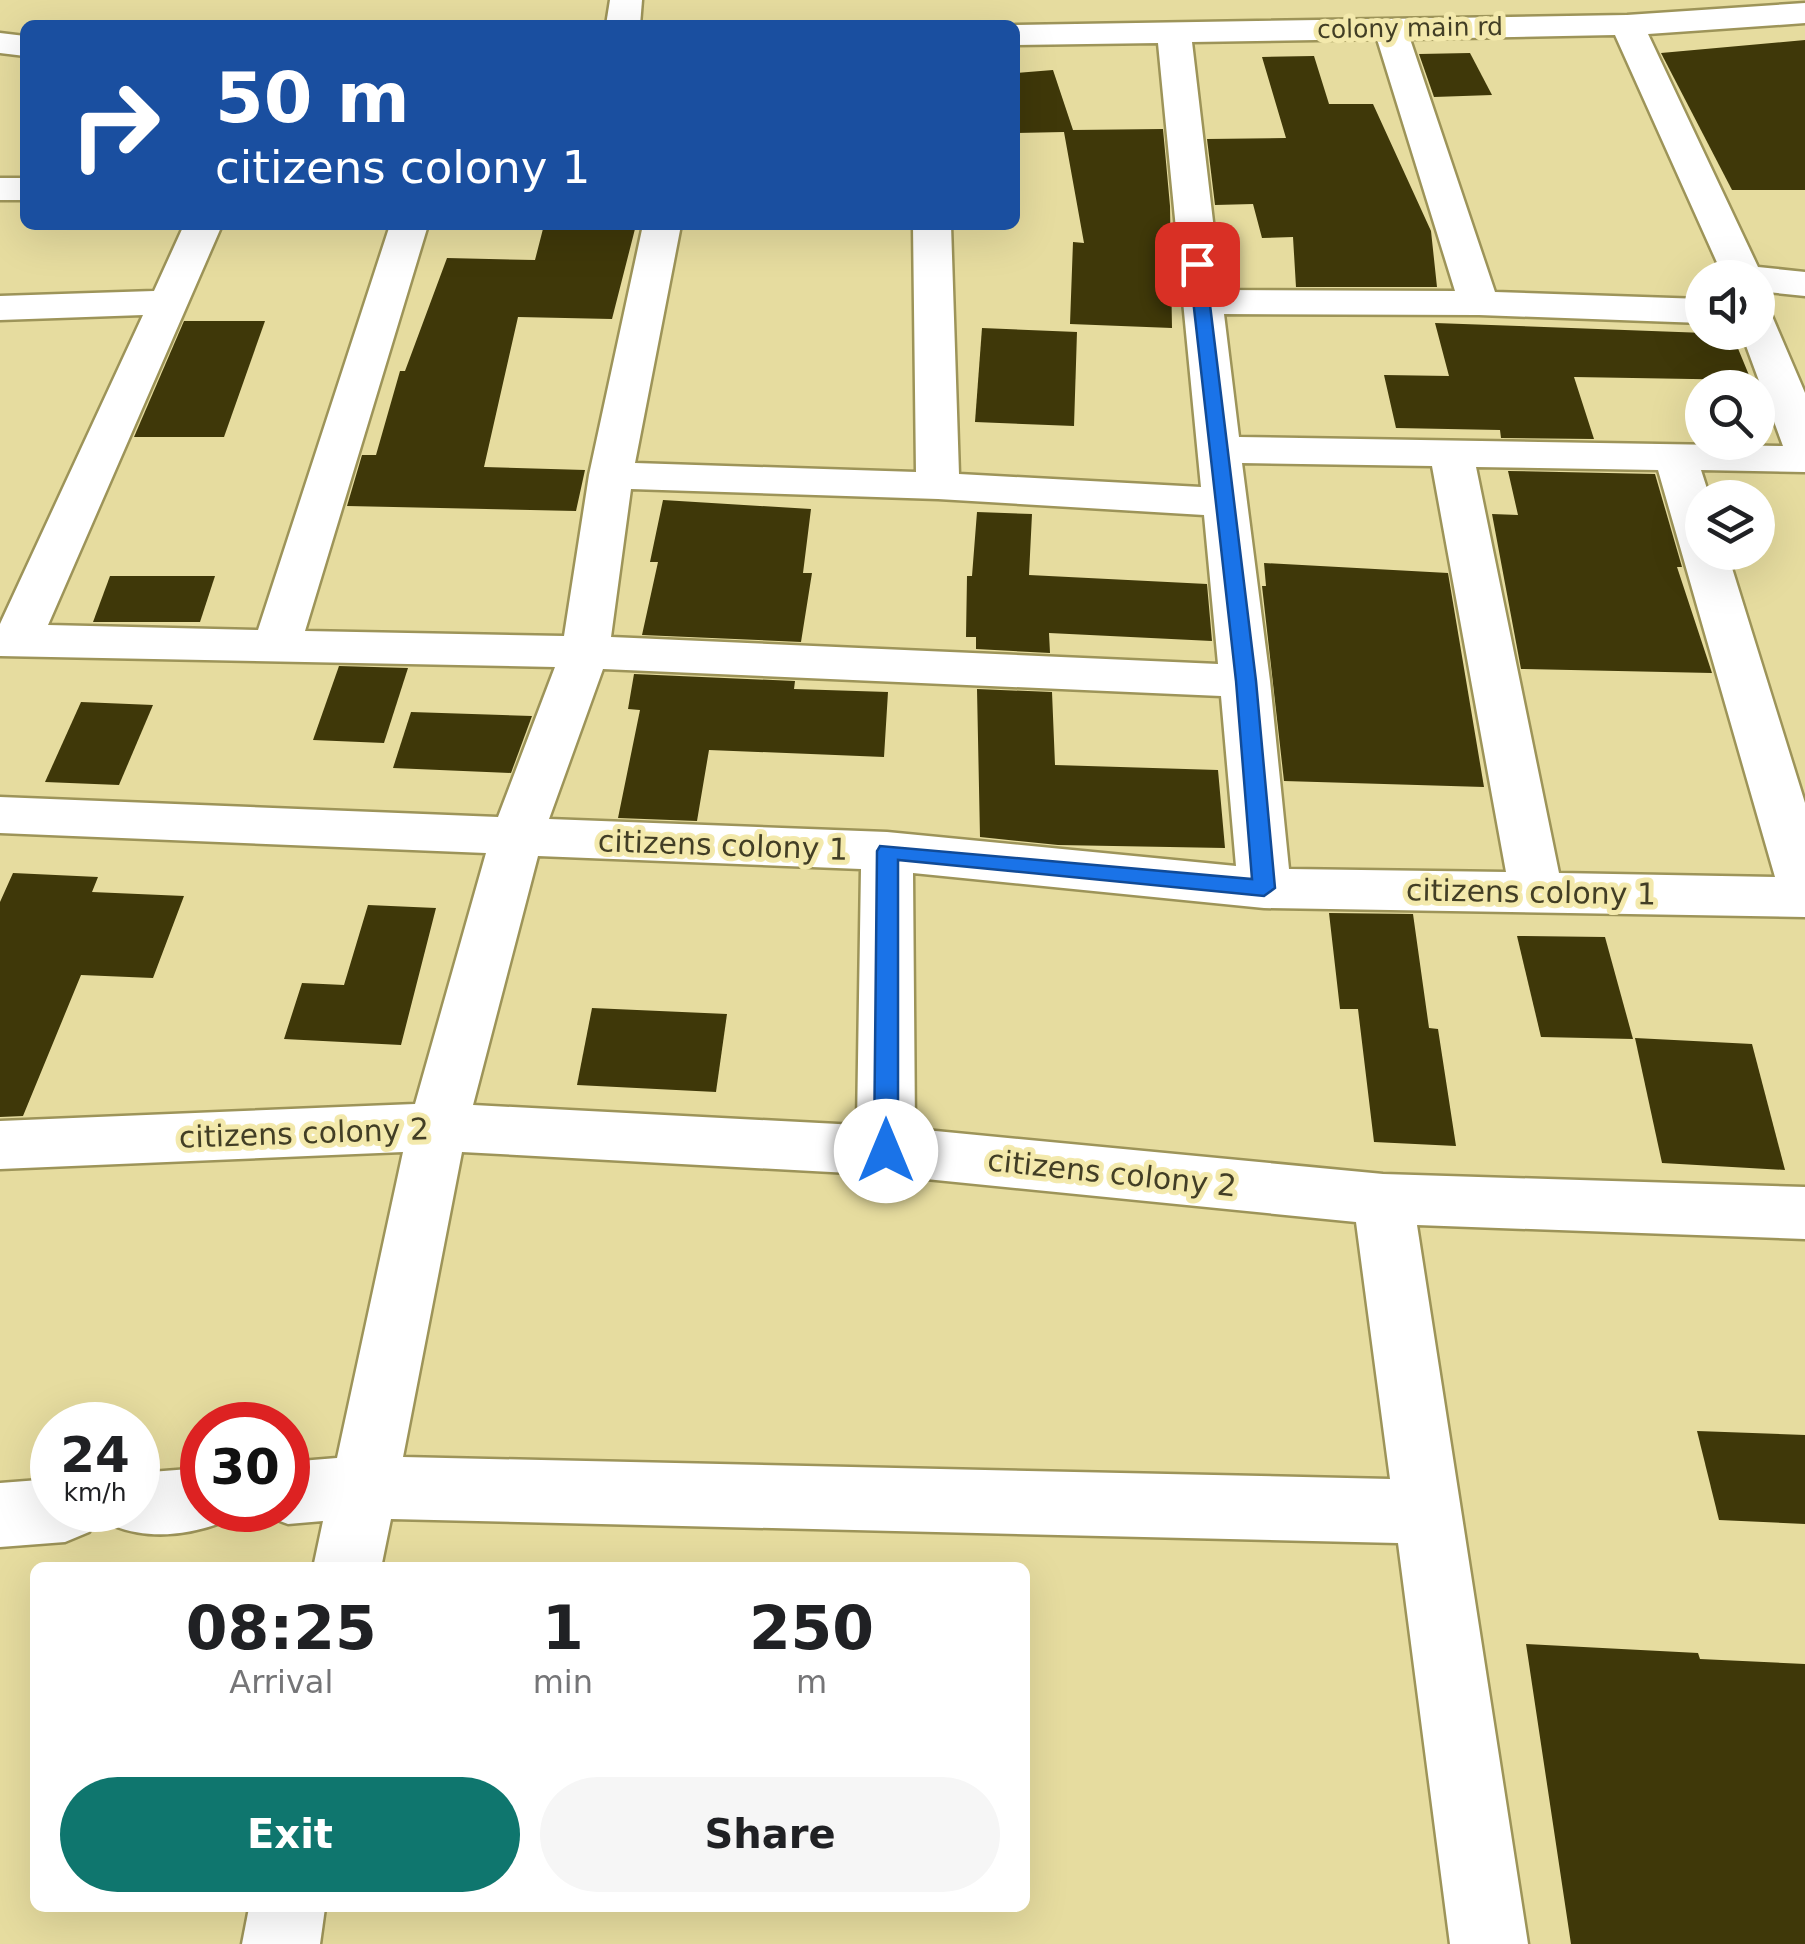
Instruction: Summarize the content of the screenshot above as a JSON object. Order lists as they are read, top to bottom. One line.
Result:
{"streets":{"street":["colony main rd","citizens colony 1","citizens colony 2"]},"page":{"turn":["50 m","citizens colony 1"],"speed":"24 km/h","limit":"30","eta":["08:25","Arrival","1","min","250","m"],"buttons":["Exit","Share"]}}
